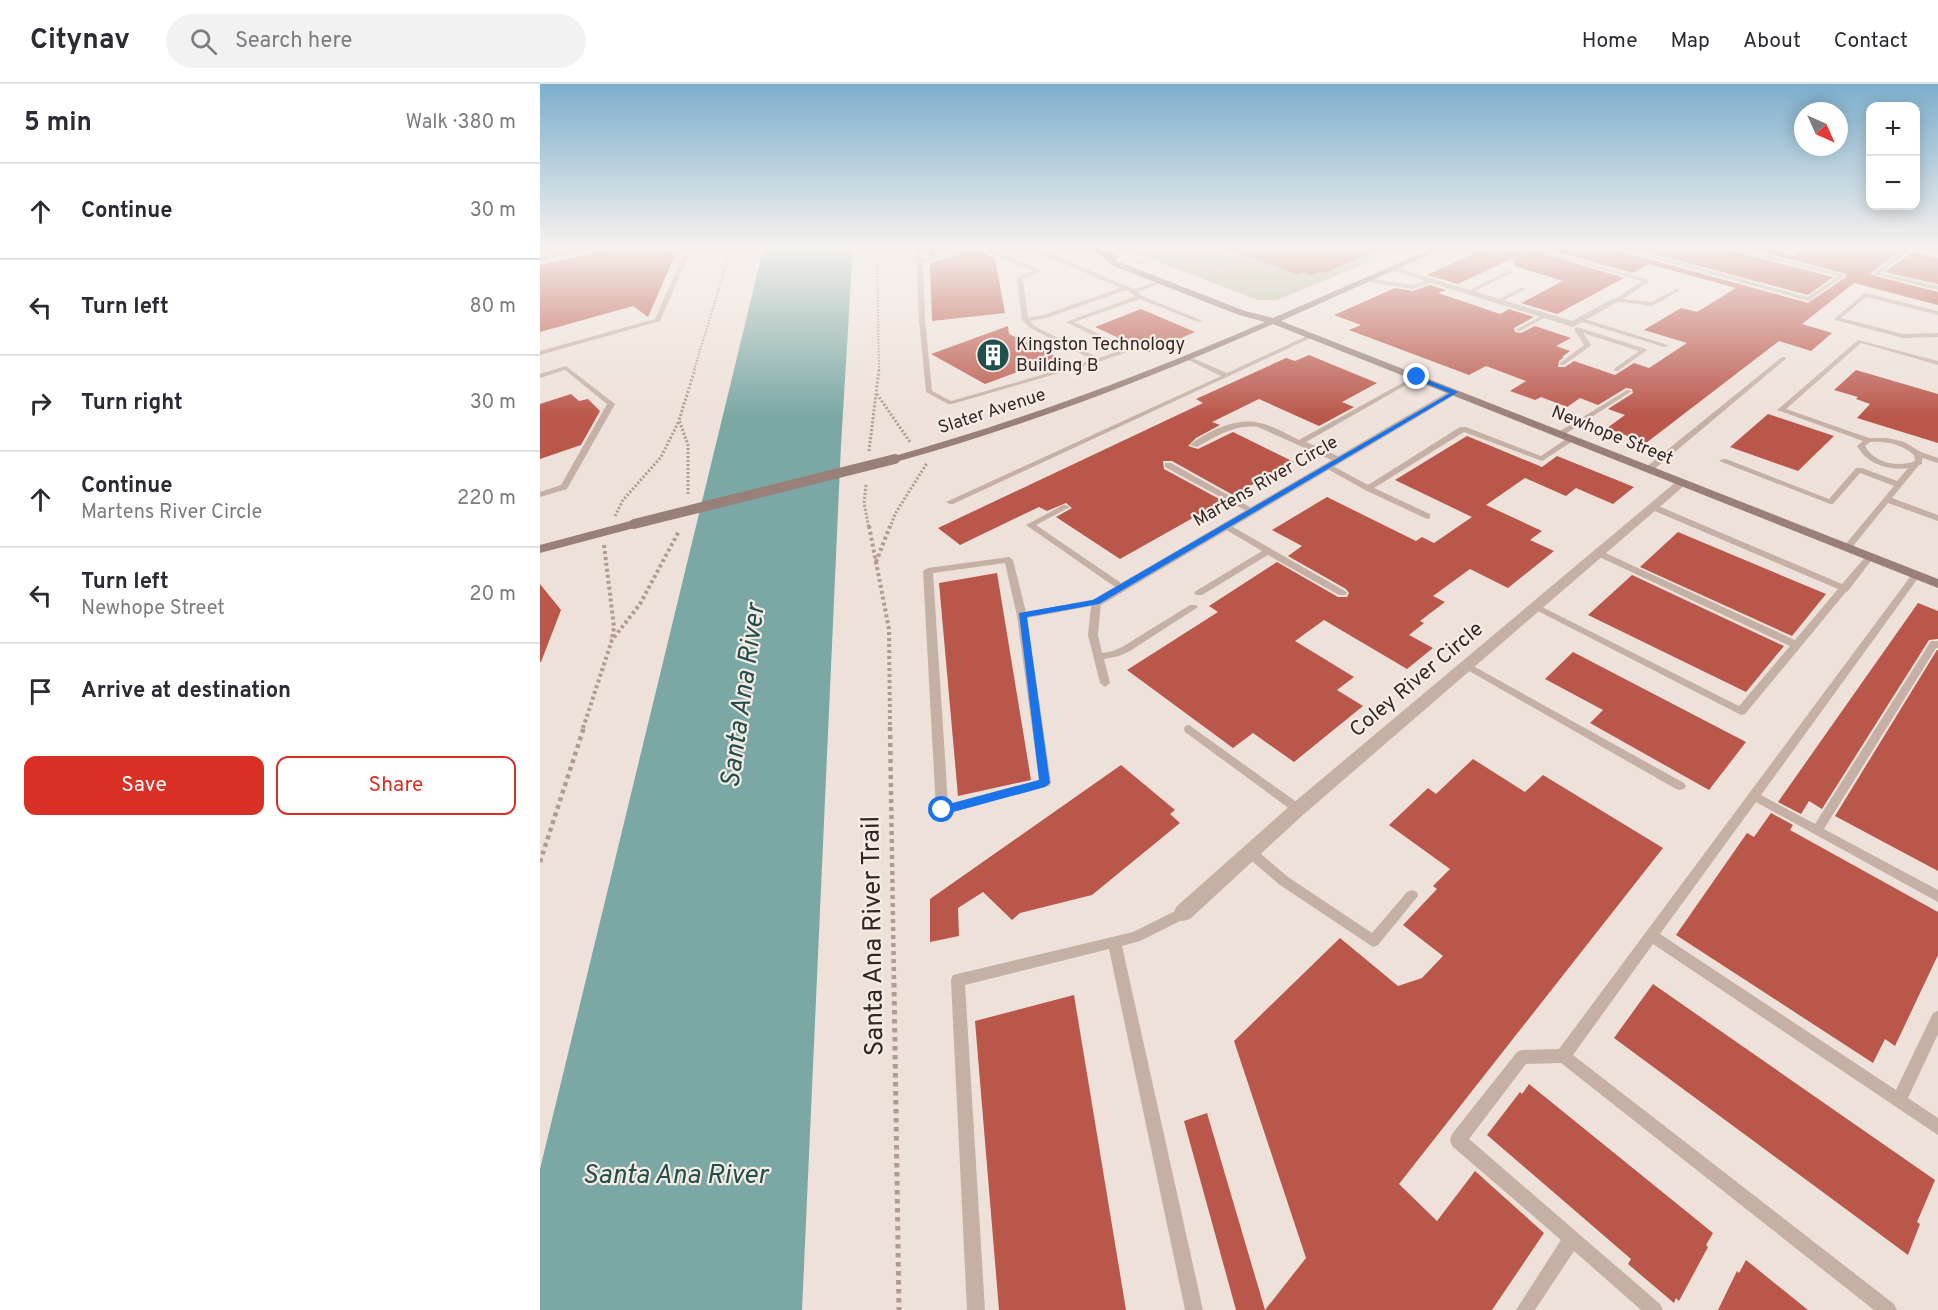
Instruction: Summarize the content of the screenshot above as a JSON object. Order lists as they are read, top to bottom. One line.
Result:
{"streets":{"street":["Slater Avenue","Newhope Street","Martens River Circle","Coley River Circle"],"path":["Santa Ana River Trail"]},"crossings":[["Slater Avenue","Newhope Street"],["Newhope Street","Martens River Circle"],["Newhope Street","Coley River Circle"]],"water":["Santa Ana River"],"places":{"building":["Kingston Technology Building B"]},"north":"bottom right","page":{"header":"Citynav","search":"Search here","nav":["Home","Map","About","Contact"],"heading":["5 min","Walk · 380 m"],"map_buttons":["+","−"],"list":[["Continue","30 m"],["Turn left","80 m"],["Turn right","30 m"],["Continue","Martens River Circle","220 m"],["Turn left","Newhope Street","20 m"],"Arrive at destination"],"buttons":["Save","Share"]}}
